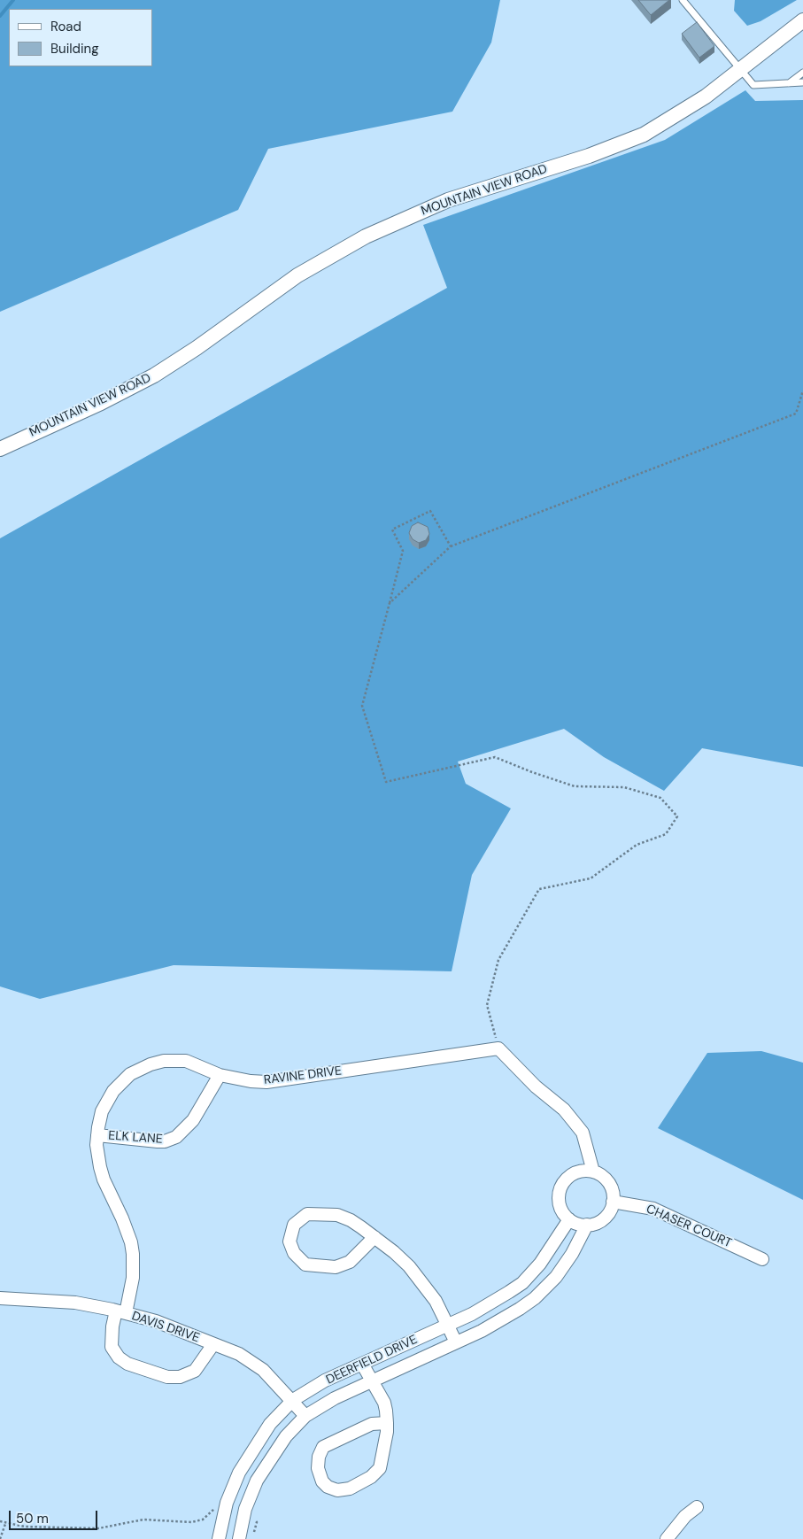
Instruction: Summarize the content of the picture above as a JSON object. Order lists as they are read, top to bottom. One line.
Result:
{"streets":{"street":["MOUNTAIN VIEW ROAD","RAVINE DRIVE","ELK LANE","CHASER COURT","DAVIS DRIVE","DEERFIELD DRIVE"]},"crossings":[["RAVINE DRIVE","ELK LANE"],["RAVINE DRIVE","DAVIS DRIVE"],["CHASER COURT","DEERFIELD DRIVE"],["DAVIS DRIVE","DEERFIELD DRIVE"]],"legend":["Road","Building"],"scale_bar":"50 m"}
